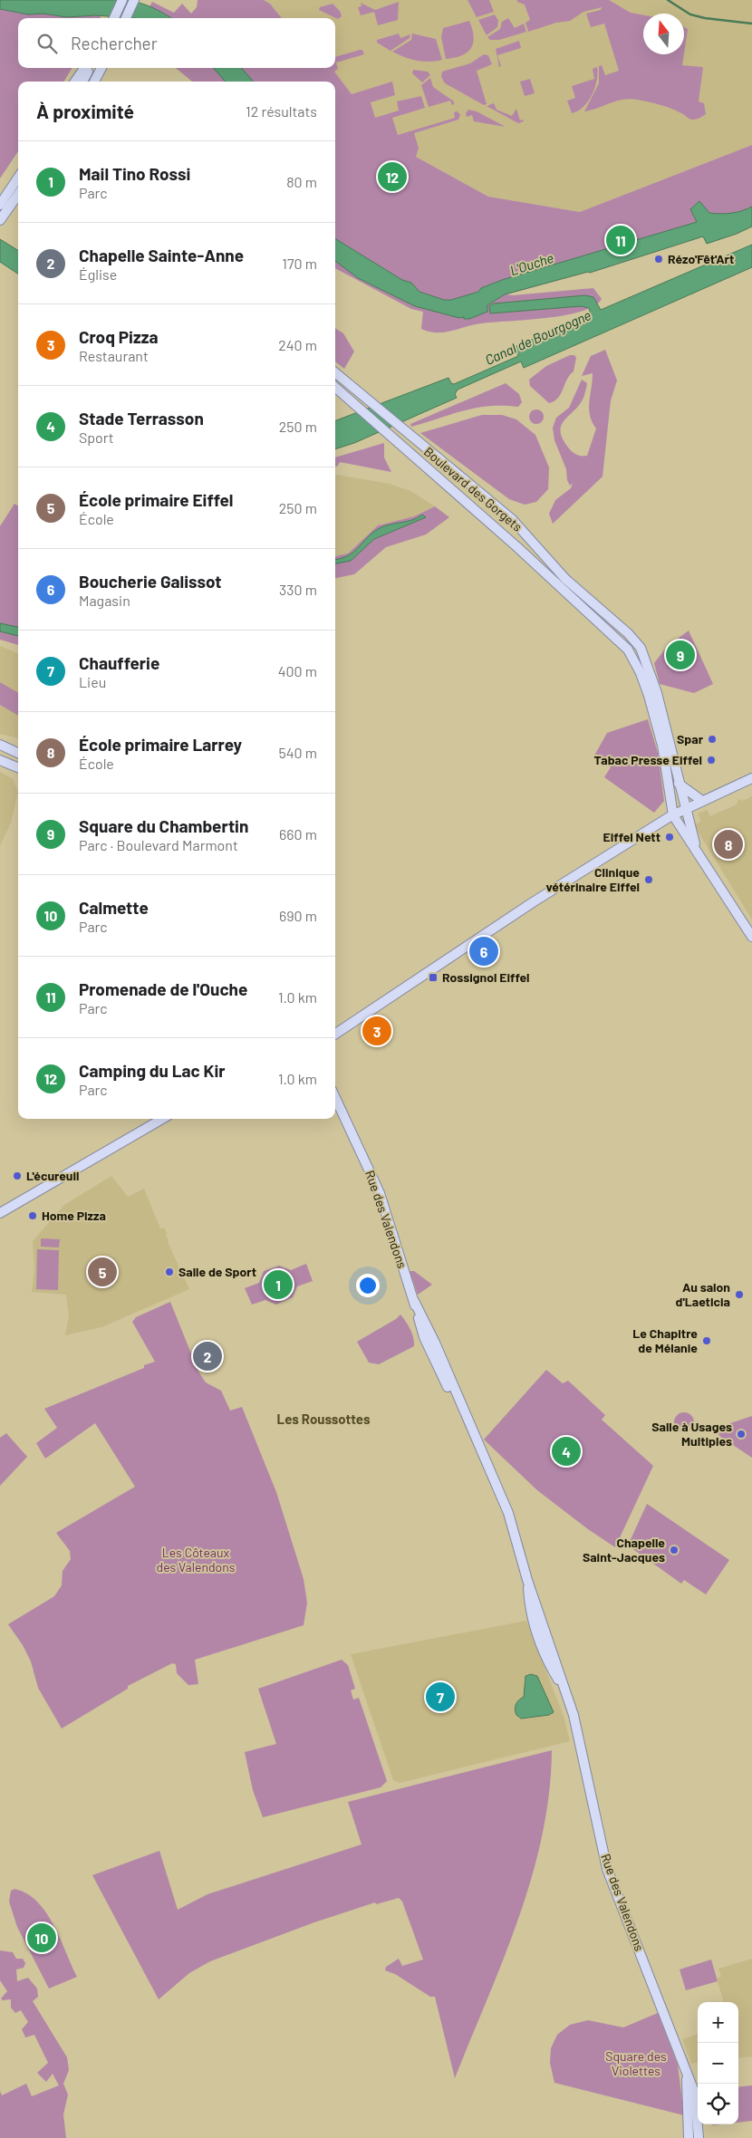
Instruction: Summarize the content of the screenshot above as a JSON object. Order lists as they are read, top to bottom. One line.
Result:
{"streets":{"main road":["Boulevard des Gorgets","Rue des Valendons"]},"districts":["Les Roussottes"],"water":["L'Ouche","Canal de Bourgogne"],"parks":["Les Côteaux des Valendons","Square des Violettes"],"places":{"other":["Rézo'Fêt'Art","Spar","Tabac Presse Eiffel","Eiffel Nett","Clinique vétérinaire Eiffel","L'écureuil","Home Pizza","Salle de Sport","Au salon d'Laeticia","Le Chapitre de Mélanie","Salle à Usages Multiples","Chapelle Saint-Jacques"],"transit":["Rossignol Eiffel"]},"north":"top","page":{"search":"Rechercher","heading":["À proximité","12 résultats"],"list":[{"mark":"1","name":"Mail Tino Rossi","note":"Parc","value":"80 m"},{"mark":"2","name":"Chapelle Sainte-Anne","note":"Église","value":"170 m"},{"mark":"3","name":"Croq Pizza","note":"Restaurant","value":"240 m"},{"mark":"4","name":"Stade Terrasson","note":"Sport","value":"250 m"},{"mark":"5","name":"École primaire Eiffel","note":"École","value":"250 m"},{"mark":"6","name":"Boucherie Galissot","note":"Magasin","value":"330 m"},{"mark":"7","name":"Chaufferie","note":"Lieu","value":"400 m"},{"mark":"8","name":"École primaire Larrey","note":"École","value":"540 m"},{"mark":"9","name":"Square du Chambertin","note":"Parc · Boulevard Marmont","value":"660 m"},{"mark":"10","name":"Calmette","note":"Parc","value":"690 m"},{"mark":"11","name":"Promenade de l'Ouche","note":"Parc","value":"1.0 km"},{"mark":"12","name":"Camping du Lac Kir","note":"Parc","value":"1.0 km"}],"pins":["12","11","9","8","6","3","5","1","2","4","7","10"],"map_buttons":["+","−"]}}
